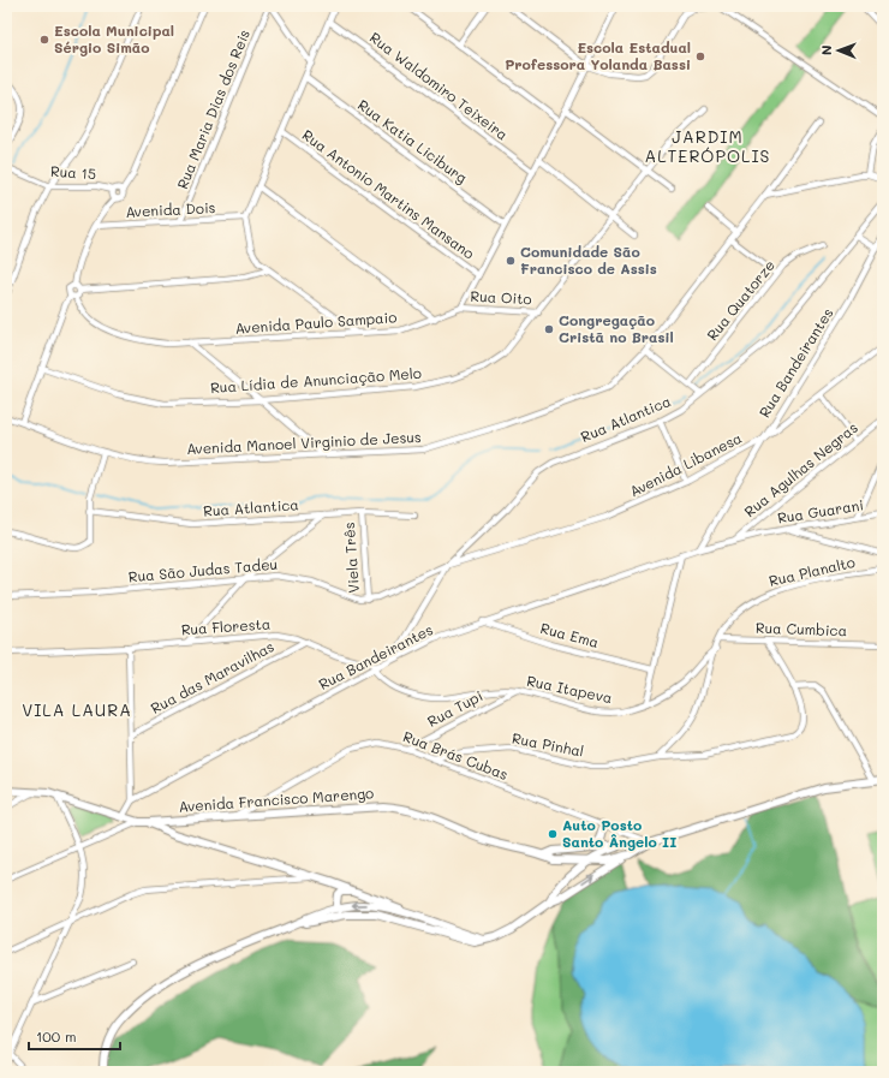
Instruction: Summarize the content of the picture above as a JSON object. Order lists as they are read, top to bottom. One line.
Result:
{"streets":{"main road":["Avenida Francisco Marengo"],"street":["Rua Waldomiro Teixeira","Rua Maria Dias dos Reis","Rua Katia Liciburg","Rua 15","Rua Antonio Martins Mansano","Avenida Dois","Rua Oito","Rua Quatorze","Avenida Paulo Sampaio","Rua Bandeirantes","Rua Lídia de Anunciação Melo","Rua Atlantica","Avenida Manoel Virginio de Jesus","Avenida Libanesa","Rua Agulhas Negras","Rua Guarani","Viela Três","Rua São Judas Tadeu","Rua Planalto","Rua Floresta","Rua Cumbica","Rua Ema","Rua das Maravilhas","Rua Itapeva","Rua Tupi","Rua Pinhal","Rua Brás Cubas"]},"crossings":[["Rua Maria Dias dos Reis","Avenida Dois"],["Rua Oito","Avenida Paulo Sampaio"],["Rua Oito","Rua Lídia de Anunciação Melo"],["Rua Bandeirantes","Rua Atlantica"],["Rua Bandeirantes","Avenida Libanesa"],["Rua Bandeirantes","Rua Agulhas Negras"],["Rua Bandeirantes","Rua Guarani"],["Rua Bandeirantes","Rua Floresta"],["Rua Bandeirantes","Rua Ema"],["Rua Bandeirantes","Rua Itapeva"],["Rua Atlantica","Avenida Libanesa"],["Rua Atlantica","Viela Três"],["Rua Agulhas Negras","Rua Guarani"],["Viela Três","Rua São Judas Tadeu"],["Rua Planalto","Rua Cumbica"],["Rua Planalto","Rua Itapeva"],["Rua Floresta","Rua das Maravilhas"],["Rua Cumbica","Rua Pinhal"],["Rua Itapeva","Rua Tupi"],["Rua Tupi","Rua Brás Cubas"],["Rua Pinhal","Rua Brás Cubas"],["Rua Brás Cubas","Avenida Francisco Marengo"]],"districts":["JARDIM ALTERÓPOLIS","VILA LAURA"],"places":["Escola Municipal Sérgio Simão","Escola Estadual Professora Yolanda Bassi","Comunidade São Francisco de Assis","Congregação Cristã no Brasil","Auto Posto Santo Ângelo II"],"scale_bar":"100 m","north":"left"}
